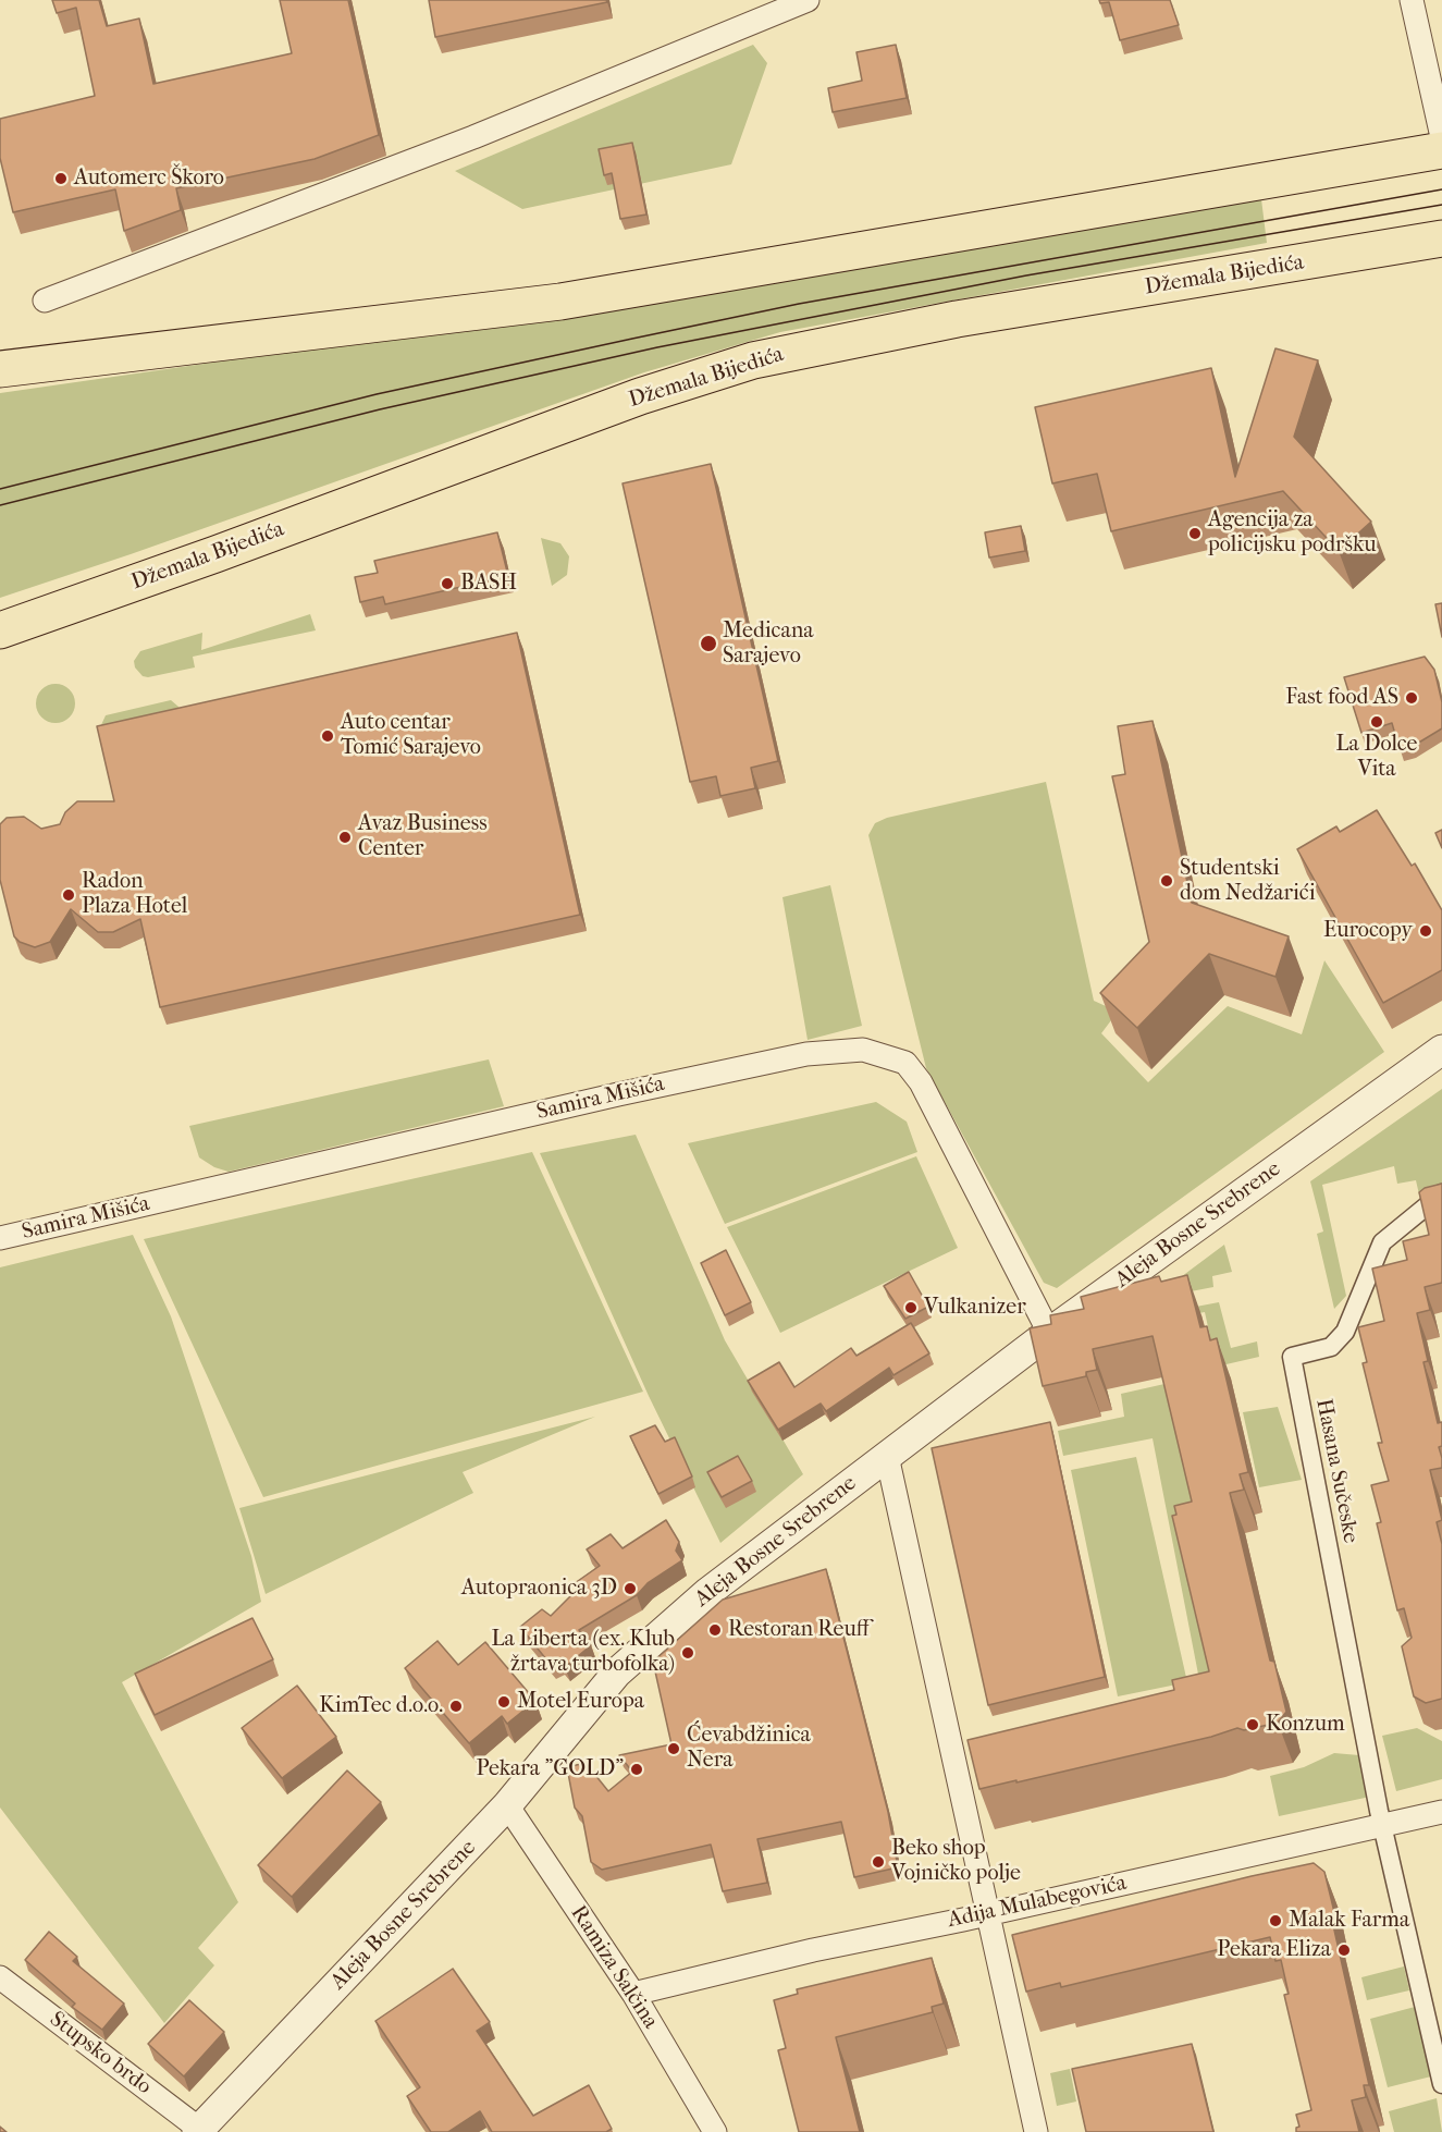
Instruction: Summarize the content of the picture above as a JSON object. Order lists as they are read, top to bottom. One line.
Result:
{"streets":{"main road":["Džemala Bijedića"],"street":["Samira Mišića","Aleja Bosne Srebrene","Hasana Sučeske","Adija Mulabegovića","Ramiza Salčina","Stupsko brdo"]},"crossings":[["Samira Mišića","Aleja Bosne Srebrene"],["Aleja Bosne Srebrene","Ramiza Salčina"],["Aleja Bosne Srebrene","Stupsko brdo"],["Hasana Sučeske","Adija Mulabegovića"],["Adija Mulabegovića","Ramiza Salčina"]],"places":["Automerc Škoro","Agencija za policijsku podršku","BASH","Medicana Sarajevo","Fast food AS","La Dolce Vita","Auto centar Tomić Sarajevo","Avaz Business Center","Studentski dom Nedžarići","Radon Plaza Hotel","Eurocopy","Vulkanizer","Autopraonica 3D","Restoran Reuff","La Liberta (ex. Klub žrtava turbofolka)","Motel Europa","KimTec d.o.o.","Konzum","Ćevabdžinica Nera","Pekara \"GOLD\"","Beko shop Vojničko polje","Malak Farma","Pekara Eliza"]}
